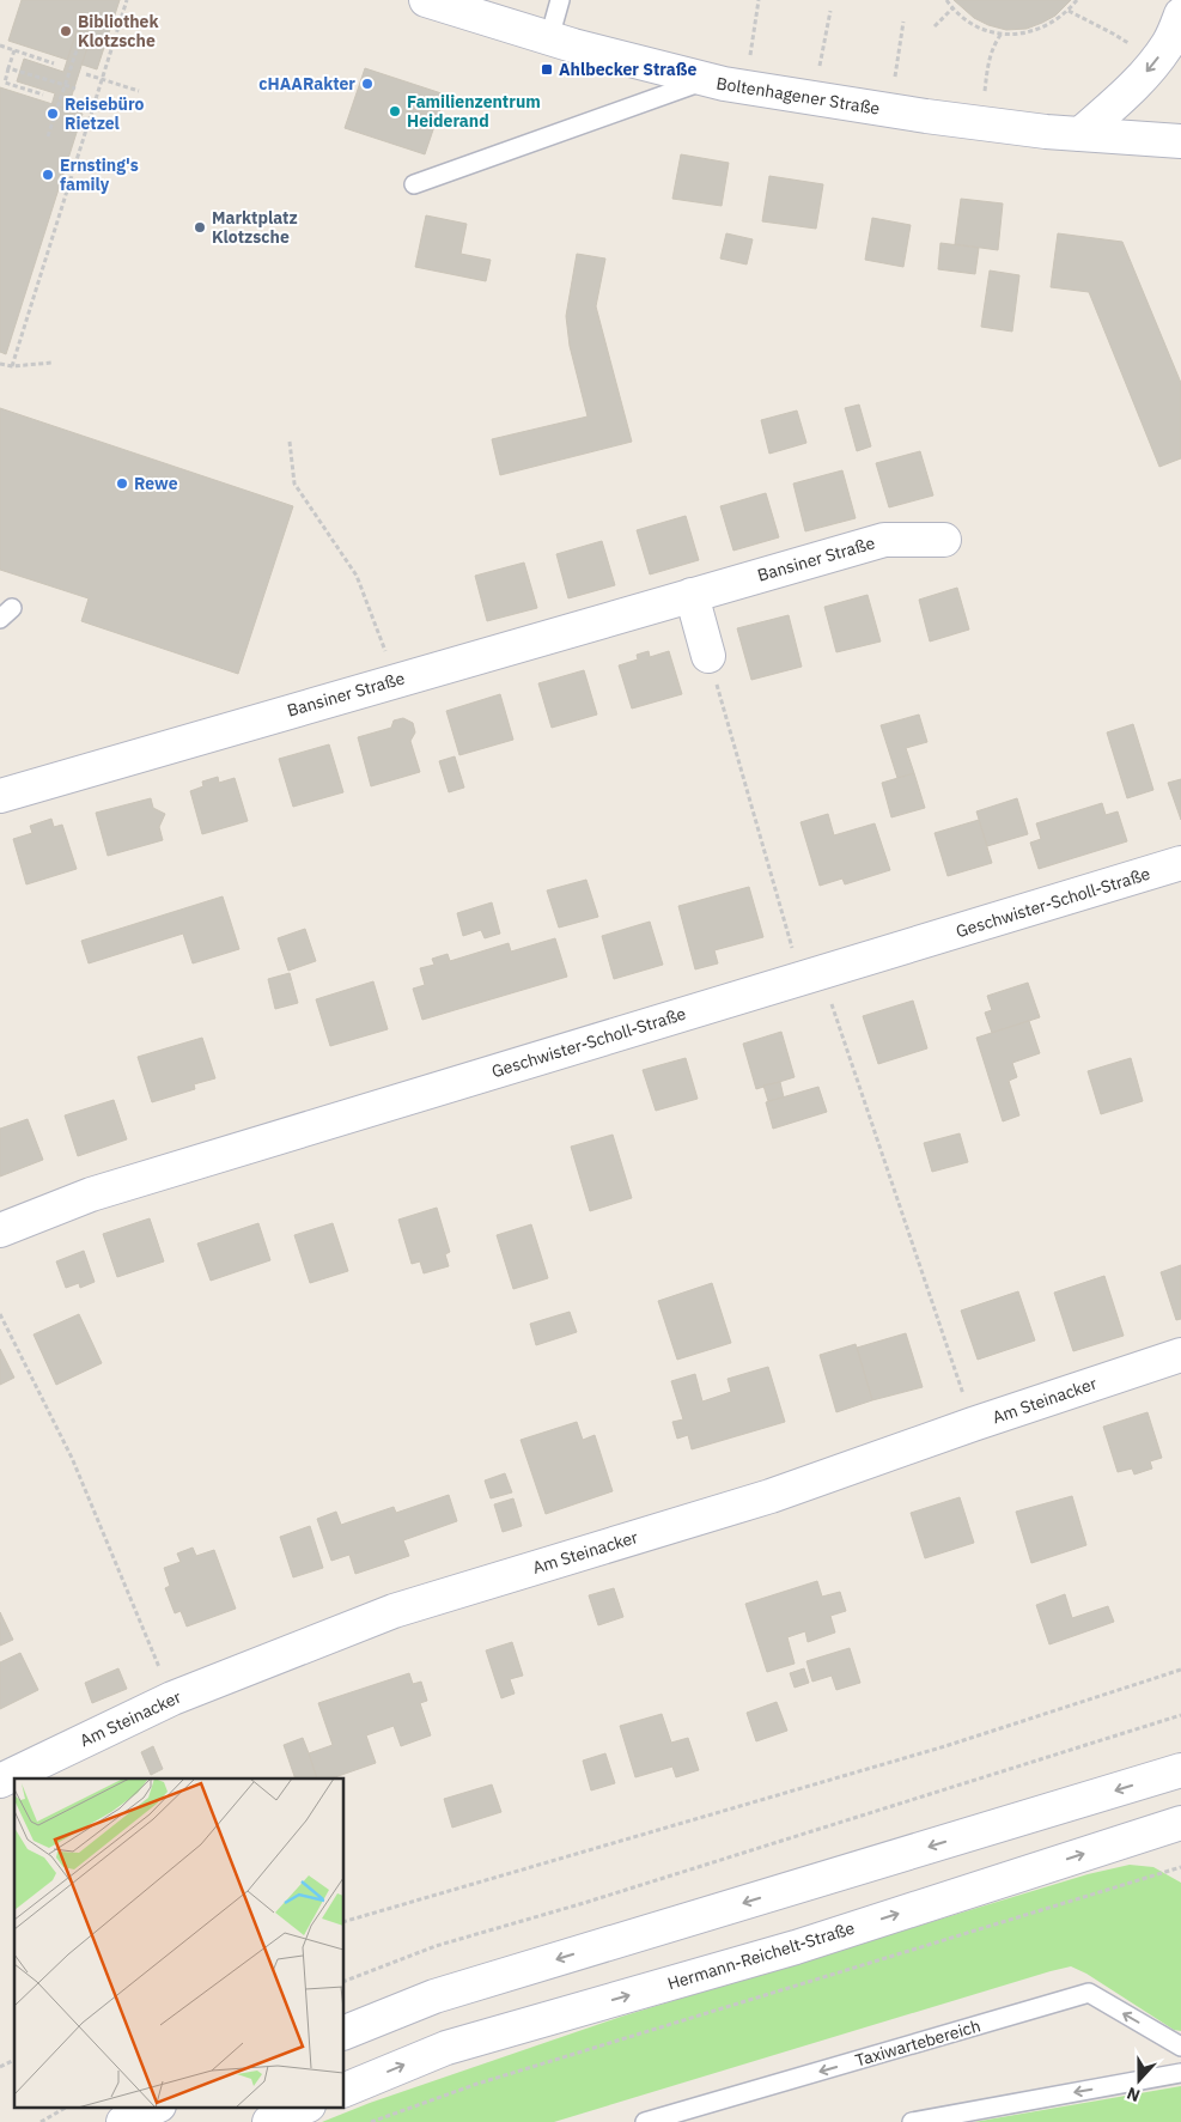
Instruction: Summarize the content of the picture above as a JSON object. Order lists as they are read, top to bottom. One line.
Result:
{"streets":{"street":["Boltenhagener Straße","Bansiner Straße","Geschwister-Scholl-Straße","Am Steinacker","Hermann-Reichelt-Straße"],"lane":["Taxiwartebereich"]},"places":{"other":["Bibliothek Klotzsche","cHAARakter","Familienzentrum Heiderand","Reisebüro Rietzel","Ernsting's family","Marktplatz Klotzsche","Rewe"],"transit":["Ahlbecker Straße"]},"north":"bottom"}
